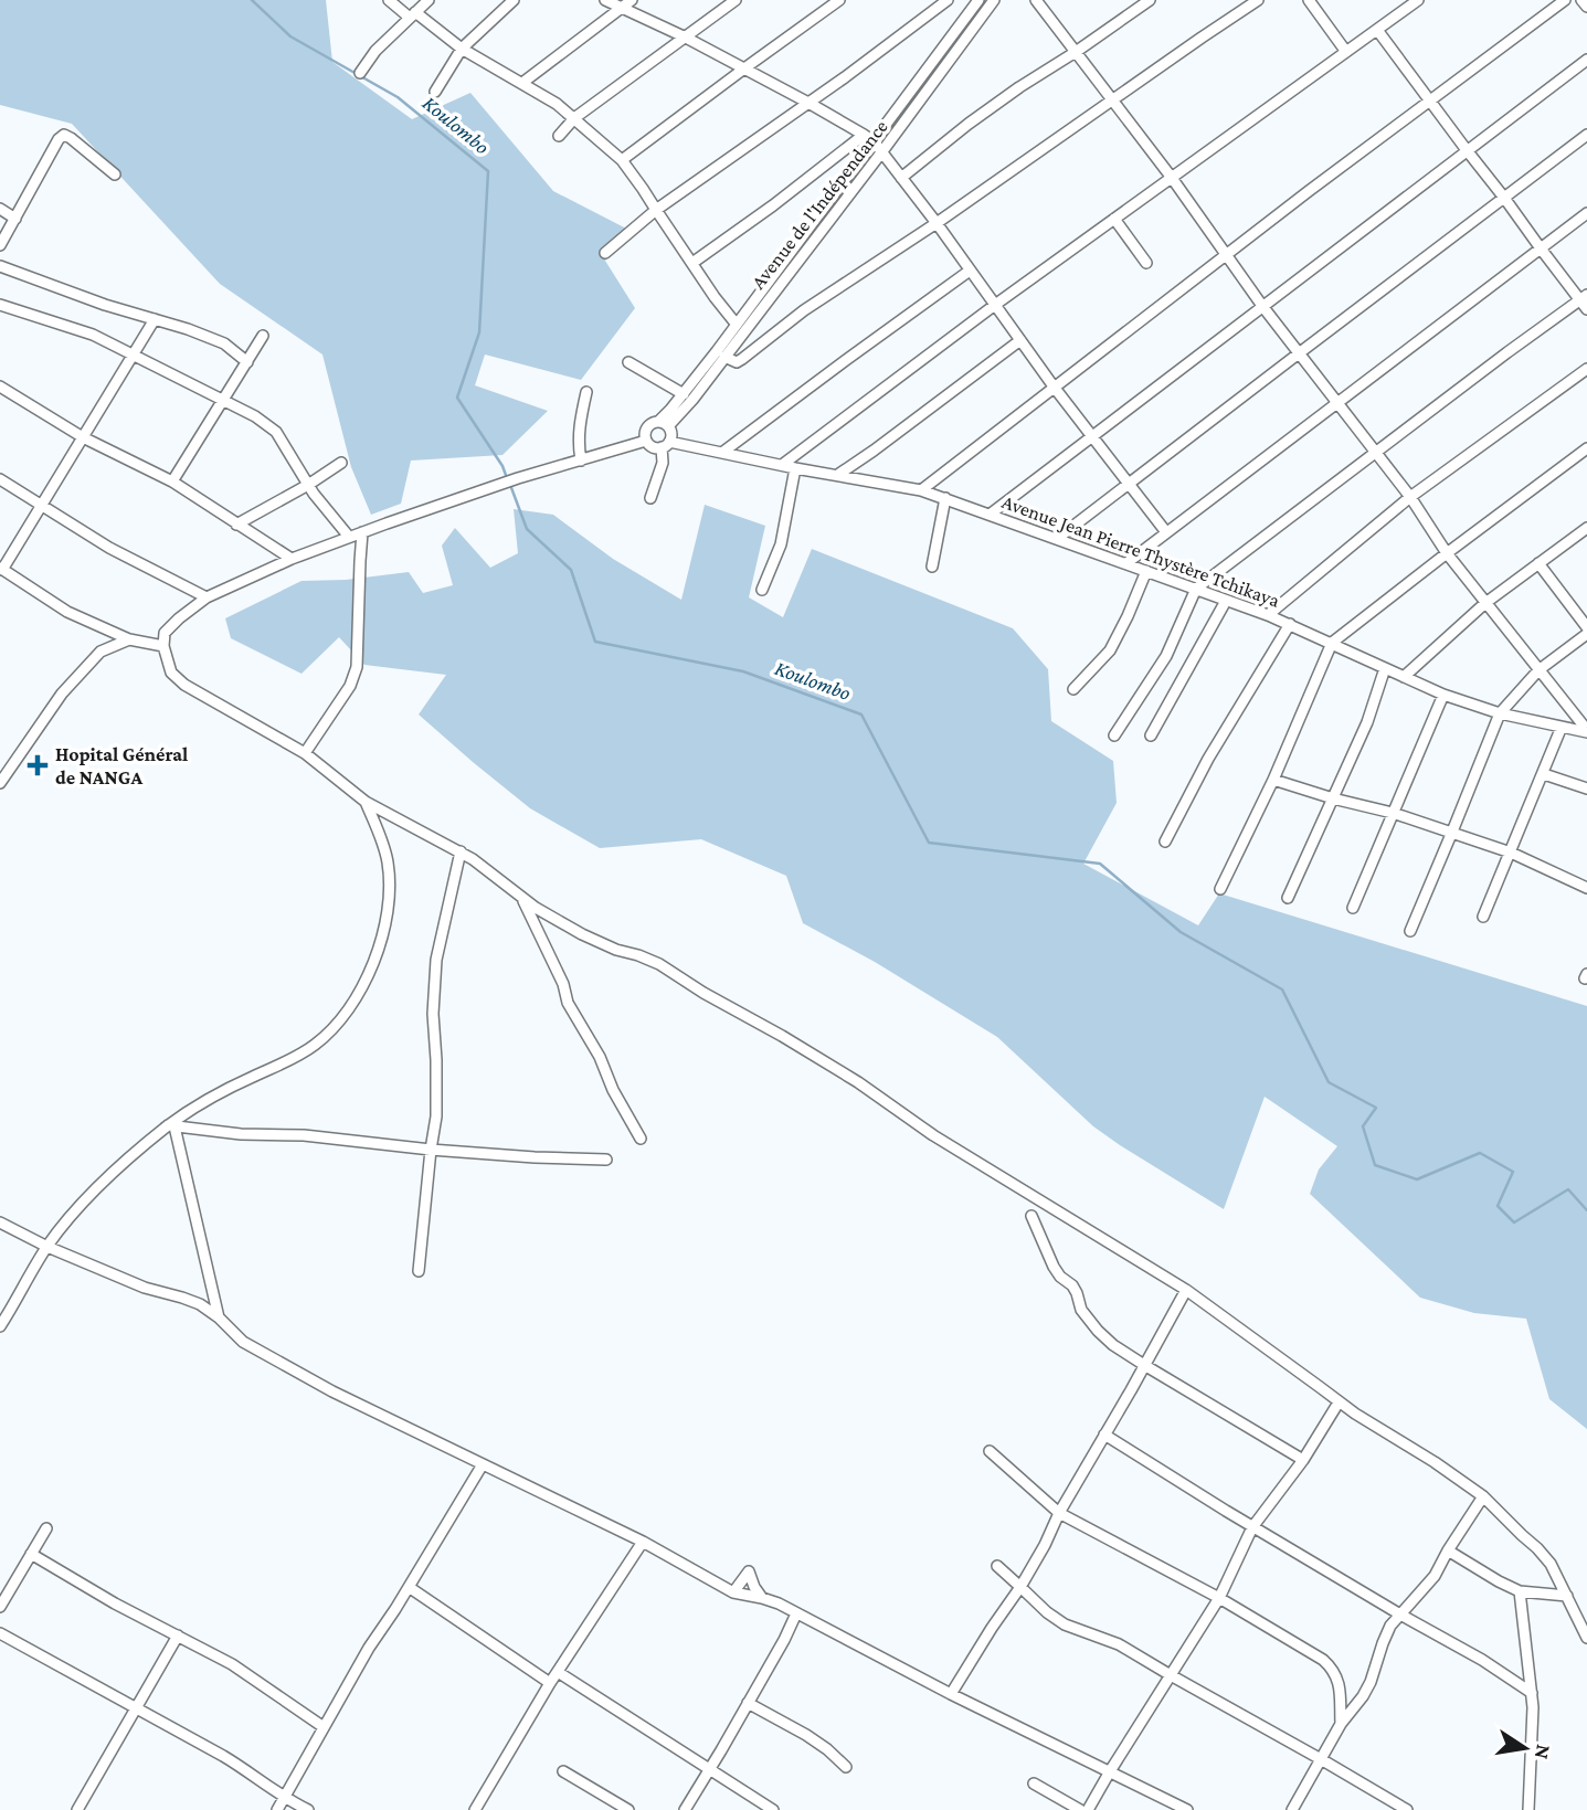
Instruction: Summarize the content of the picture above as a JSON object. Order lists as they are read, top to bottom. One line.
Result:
{"streets":{"street":["Avenue de l'Indépendance","Avenue Jean Pierre Thystère Tchikaya"]},"crossings":[["Avenue de l'Indépendance","Avenue Jean Pierre Thystère Tchikaya"]],"water":["Koulombo"],"places":{"health":["Hopital Général de NANGA"]},"north":"right"}
